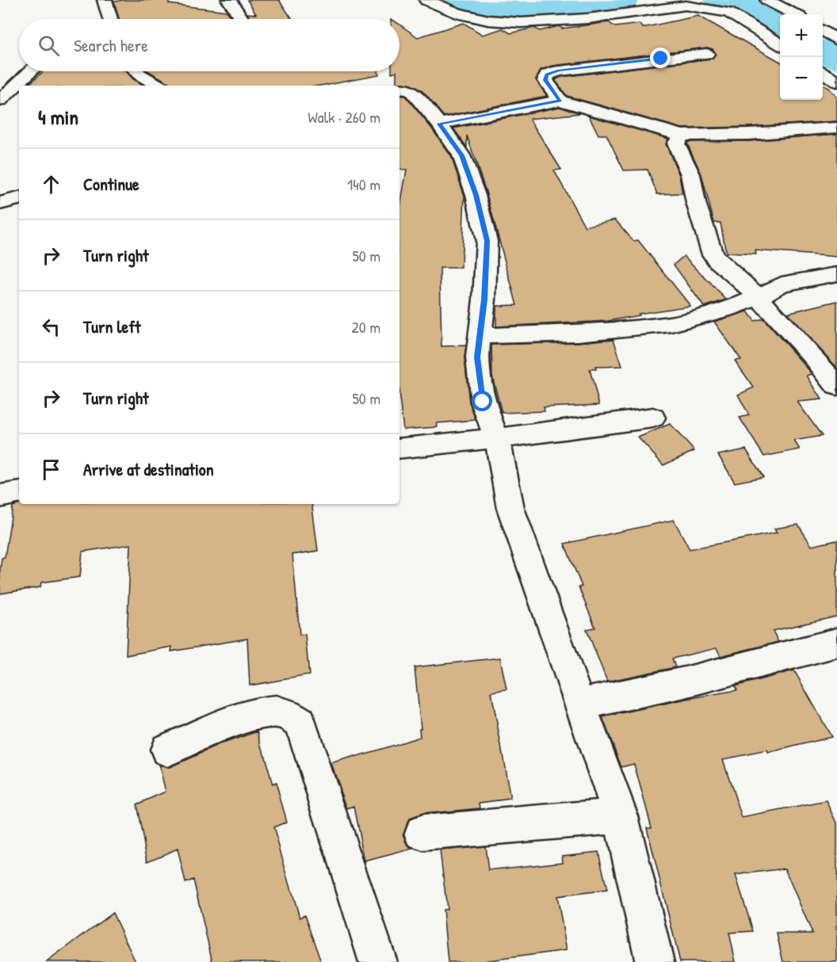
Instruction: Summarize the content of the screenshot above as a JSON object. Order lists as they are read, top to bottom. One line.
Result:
{"page":{"map_buttons":["+","−"],"search":"Search here","heading":["4 min","Walk · 260 m"],"list":[["Continue","140 m"],["Turn right","50 m"],["Turn left","20 m"],["Turn right","50 m"],"Arrive at destination"]}}
